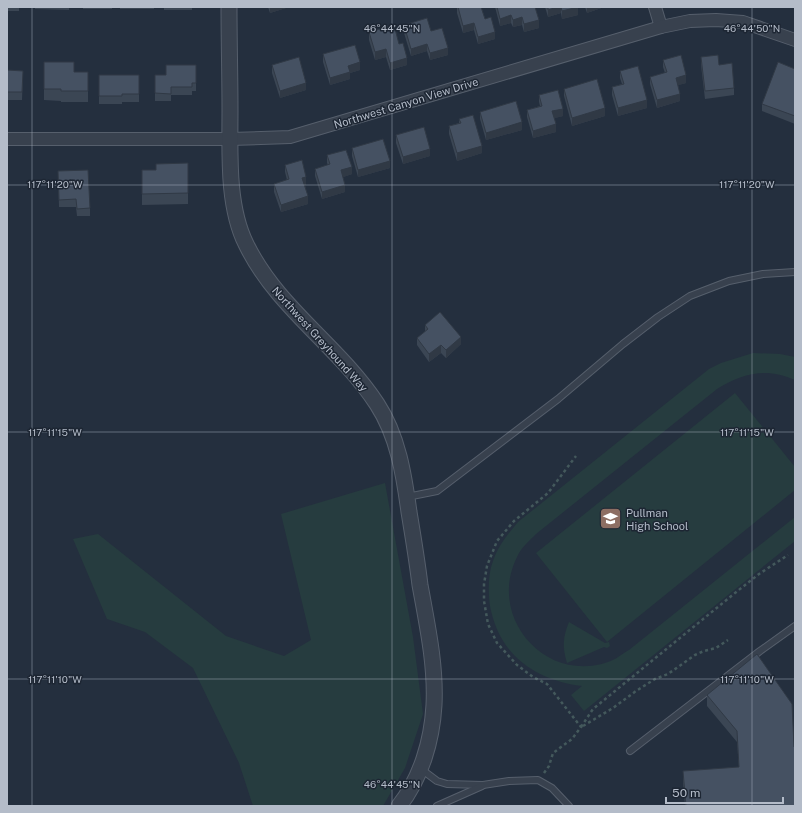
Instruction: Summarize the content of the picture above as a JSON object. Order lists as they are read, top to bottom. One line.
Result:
{"streets":{"street":["Northwest Canyon View Drive","Northwest Greyhound Way"]},"crossings":[["Northwest Canyon View Drive","Northwest Greyhound Way"]],"places":{"school or university":["Pullman High School"]},"scale_bar":"50 m","coordinates":["46°44'45\"N","46°44'50\"N","117°11'20\"W","117°11'15\"W","117°11'10\"W"]}
